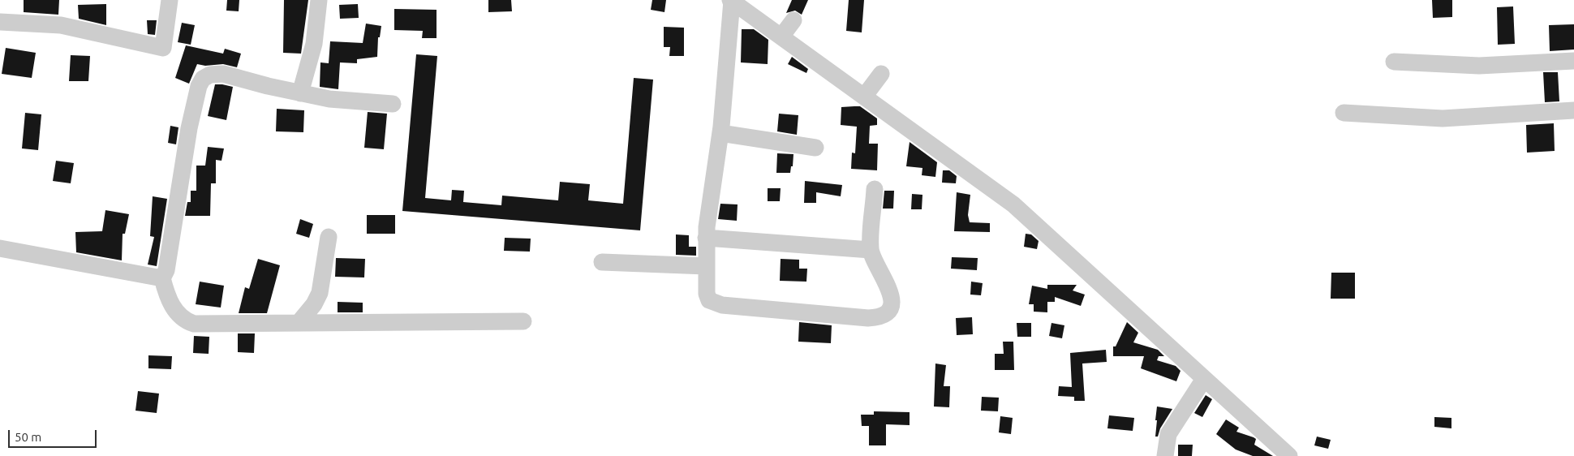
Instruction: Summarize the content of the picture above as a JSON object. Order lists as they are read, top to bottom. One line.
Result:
{"scale_bar":"50 m"}
